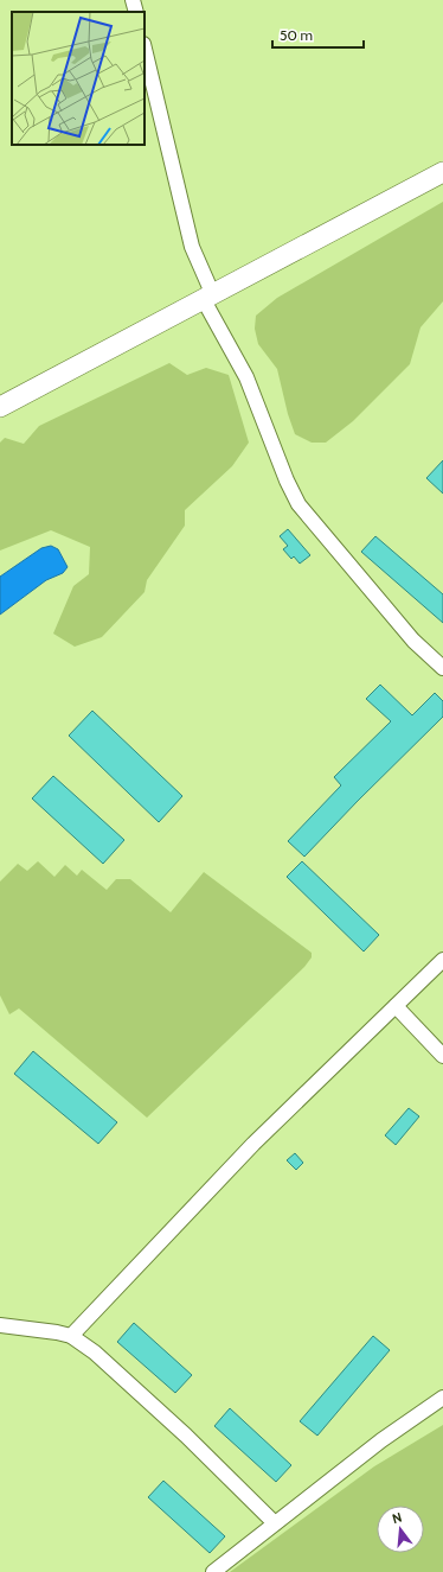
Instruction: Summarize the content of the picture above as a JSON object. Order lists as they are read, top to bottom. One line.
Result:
{"scale_bar":"50 m","north":"top"}
